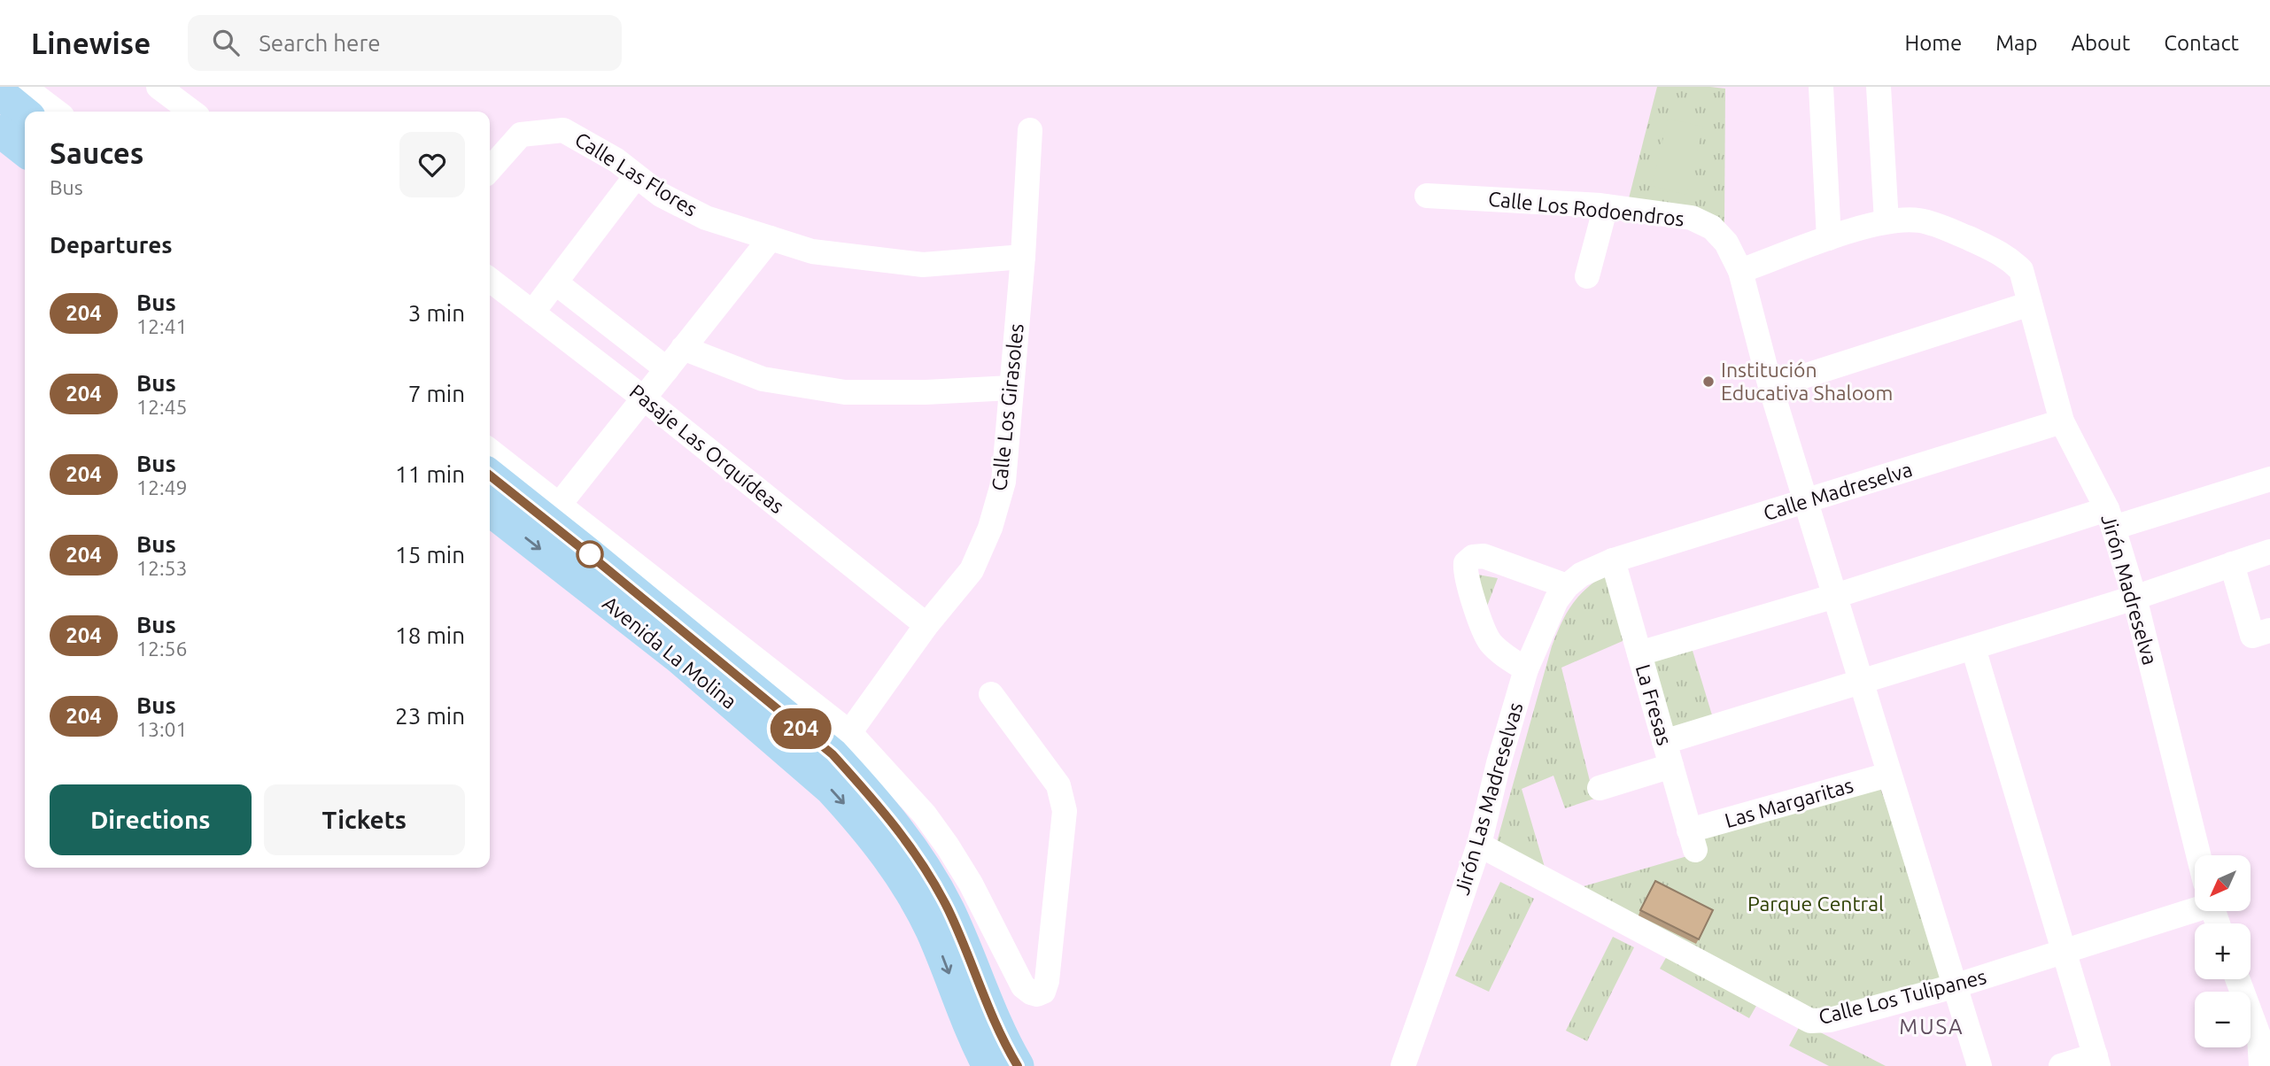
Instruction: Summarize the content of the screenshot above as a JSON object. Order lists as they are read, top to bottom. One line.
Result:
{"streets":{"main road":["Avenida La Molina"],"street":["Calle Las Flores","Calle Los Rodoendros","Calle Los Girasoles","Pasaje Las Orquídeas","Calle Madreselva","Jirón Madreselva","La Fresas","Jirón Las Madreselvas","Las Margaritas","Calle Los Tulipanes"]},"crossings":[["Calle Las Flores","Calle Los Girasoles"],["Calle Los Rodoendros","Calle Madreselva"],["Calle Los Rodoendros","Jirón Madreselva"],["Calle Los Rodoendros","Las Margaritas"],["Calle Los Rodoendros","Calle Los Tulipanes"],["Calle Los Girasoles","Pasaje Las Orquídeas"],["Calle Los Girasoles","Avenida La Molina"],["Calle Madreselva","Jirón Madreselva"],["Calle Madreselva","La Fresas"],["Calle Madreselva","Jirón Las Madreselvas"],["La Fresas","Jirón Las Madreselvas"],["La Fresas","Las Margaritas"],["Jirón Las Madreselvas","Calle Los Tulipanes"]],"districts":["MUSA"],"parks":["Parque Central"],"places":["Institución Educativa Shaloom"],"lines":["bus line 204"],"north":"bottom left","page":{"header":"Linewise","search":"Search here","nav":["Home","Map","About","Contact"],"on_map":"204","heading":[["Sauces","Bus"],"Departures"],"list":[{"mark":"204","name":"Bus","note":"12:41","value":"3 min"},{"mark":"204","name":"Bus","note":"12:45","value":"7 min"},{"mark":"204","name":"Bus","note":"12:49","value":"11 min"},{"mark":"204","name":"Bus","note":"12:53","value":"15 min"},{"mark":"204","name":"Bus","note":"12:56","value":"18 min"},{"mark":"204","name":"Bus","note":"13:01","value":"23 min"}],"buttons":["Directions","Tickets"],"map_buttons":["+","−"]}}
